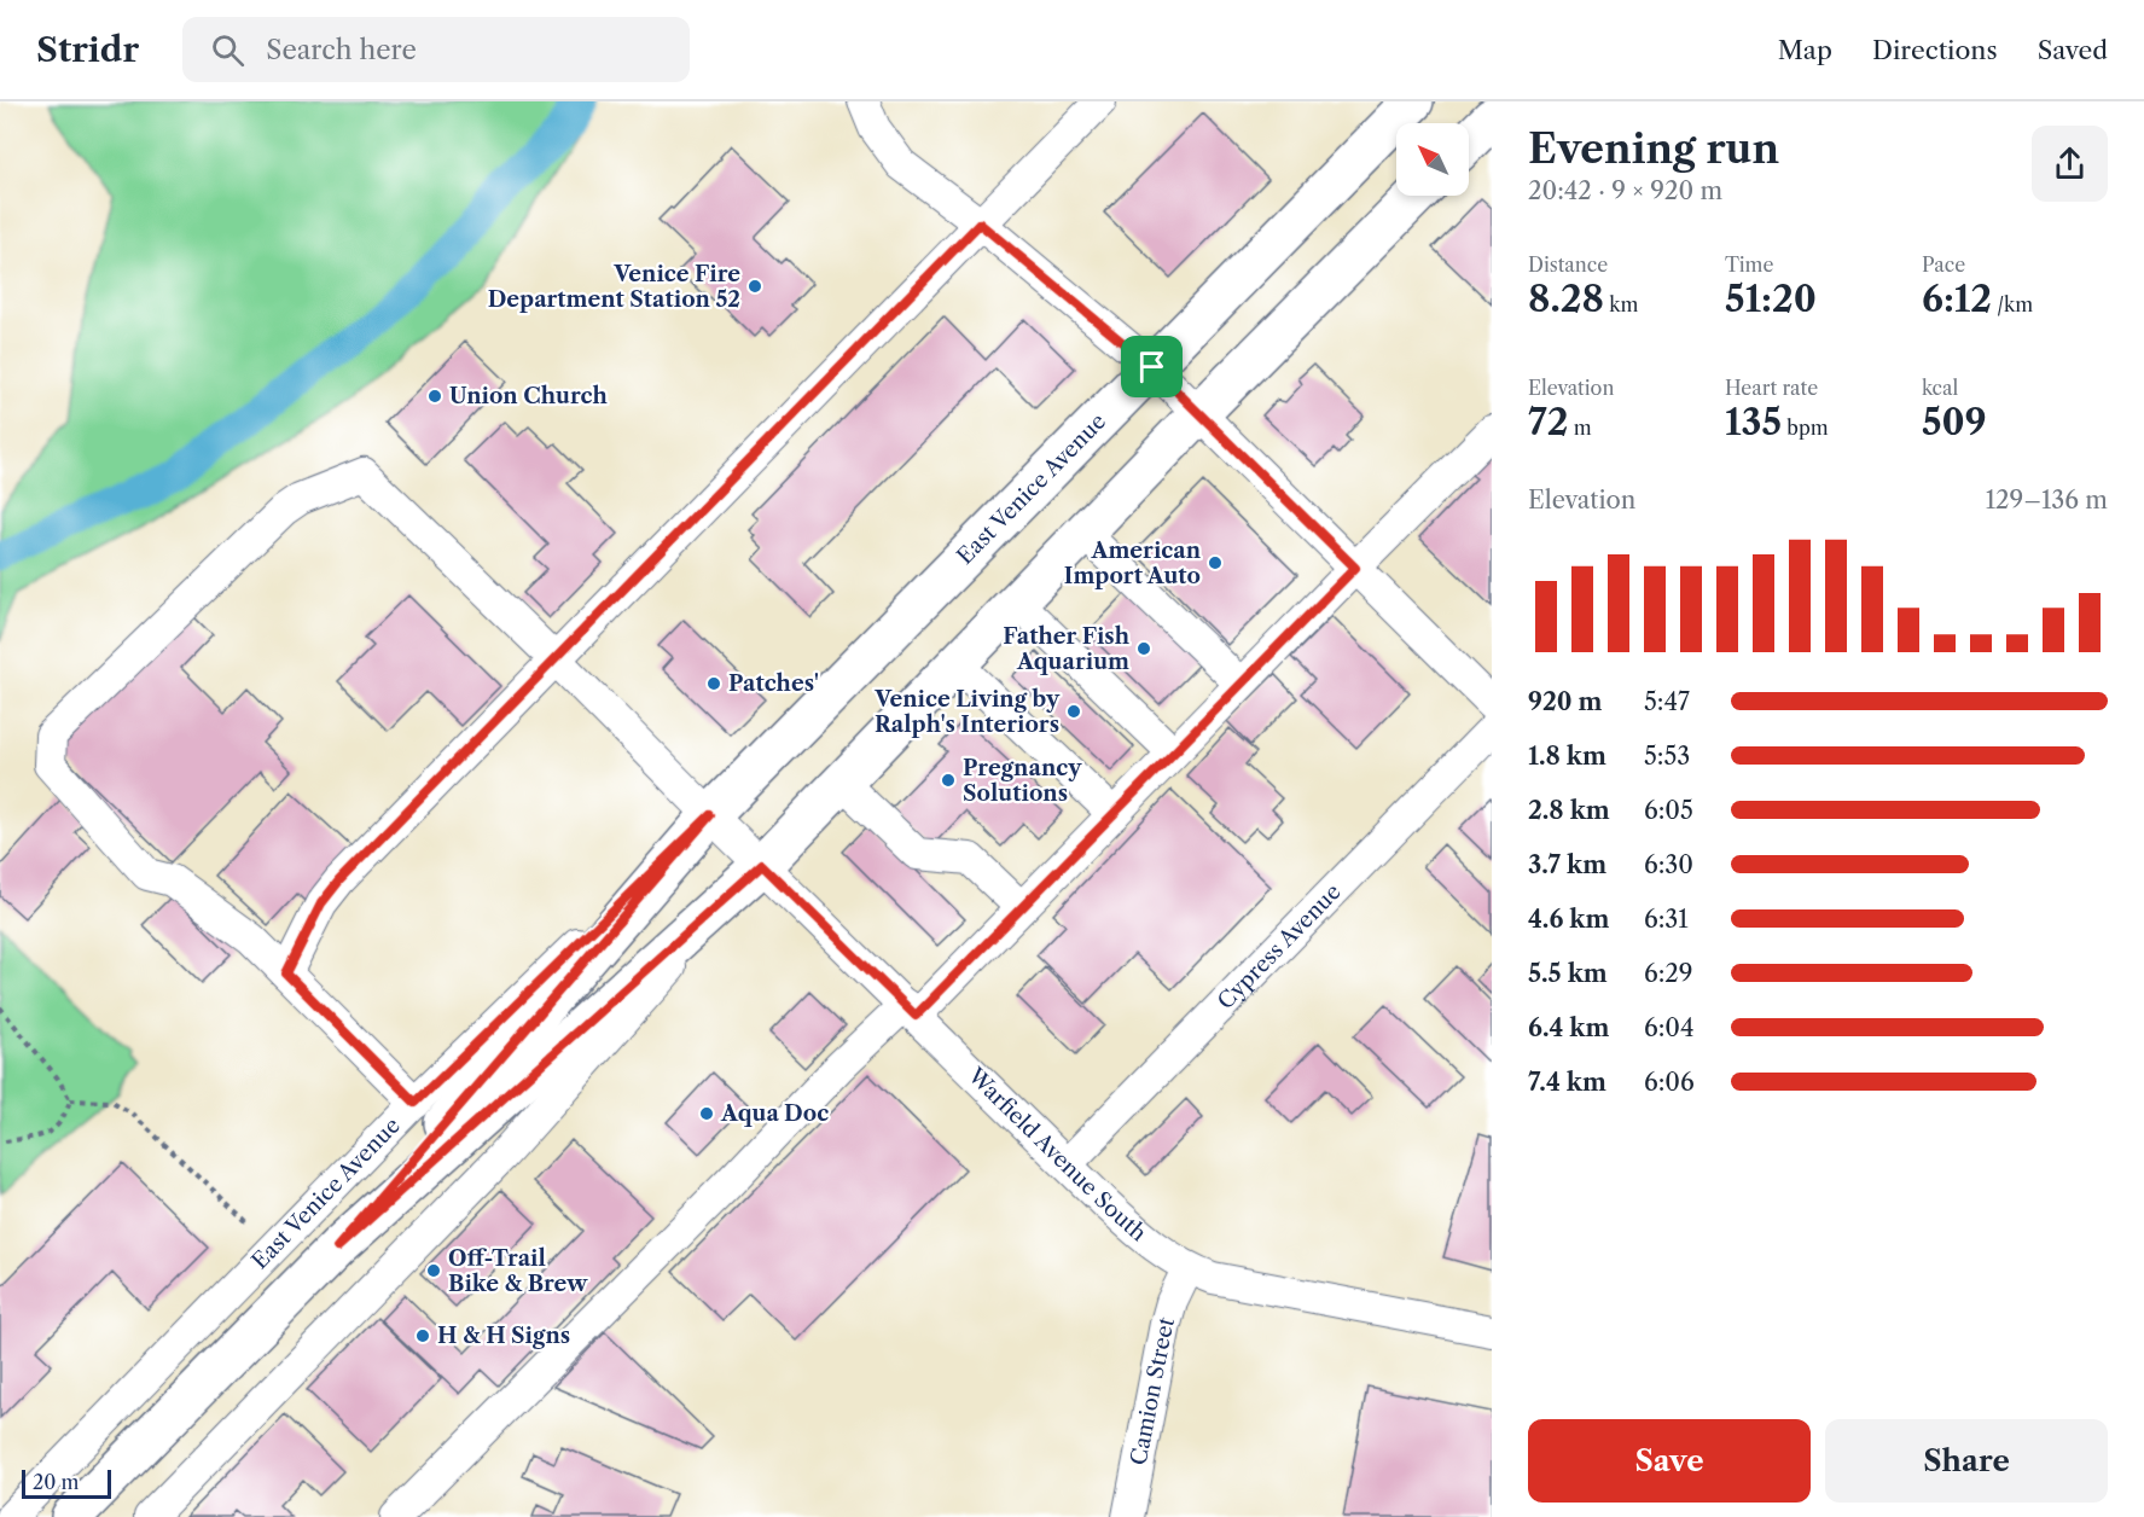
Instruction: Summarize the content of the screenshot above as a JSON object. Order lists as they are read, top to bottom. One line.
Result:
{"streets":{"main road":["East Venice Avenue"],"street":["Cypress Avenue","Warfield Avenue South","Camion Street"]},"crossings":[["East Venice Avenue","Warfield Avenue South"],["Cypress Avenue","Warfield Avenue South"],["Warfield Avenue South","Camion Street"]],"places":["Venice Fire Department Station 52","Union Church","American Import Auto","Father Fish Aquarium","Patches'","Venice Living by Ralph's Interiors","Pregnancy Solutions","Aqua Doc","Off-Trail Bike & Brew","H & H Signs"],"scale_bar":"20 m","north":"top left","page":{"header":"Stridr","search":"Search here","nav":["Map","Directions","Saved"],"heading":["Evening run","20:42 · 9 × 920 m"],"stats":[["Distance","8.28 km"],["Time","51:20"],["Pace","6:12 /km"],["Elevation","72 m"],["Heart rate","135 bpm"],["kcal","509"]],"chart":["Elevation","129–136 m"],"list":[{"name":"920 m","note":"5:47"},{"name":"1.8 km","note":"5:53"},{"name":"2.8 km","note":"6:05"},{"name":"3.7 km","note":"6:30"},{"name":"4.6 km","note":"6:31"},{"name":"5.5 km","note":"6:29"},{"name":"6.4 km","note":"6:04"},{"name":"7.4 km","note":"6:06"}],"buttons":["Save","Share"],"scale":"20 m"}}
